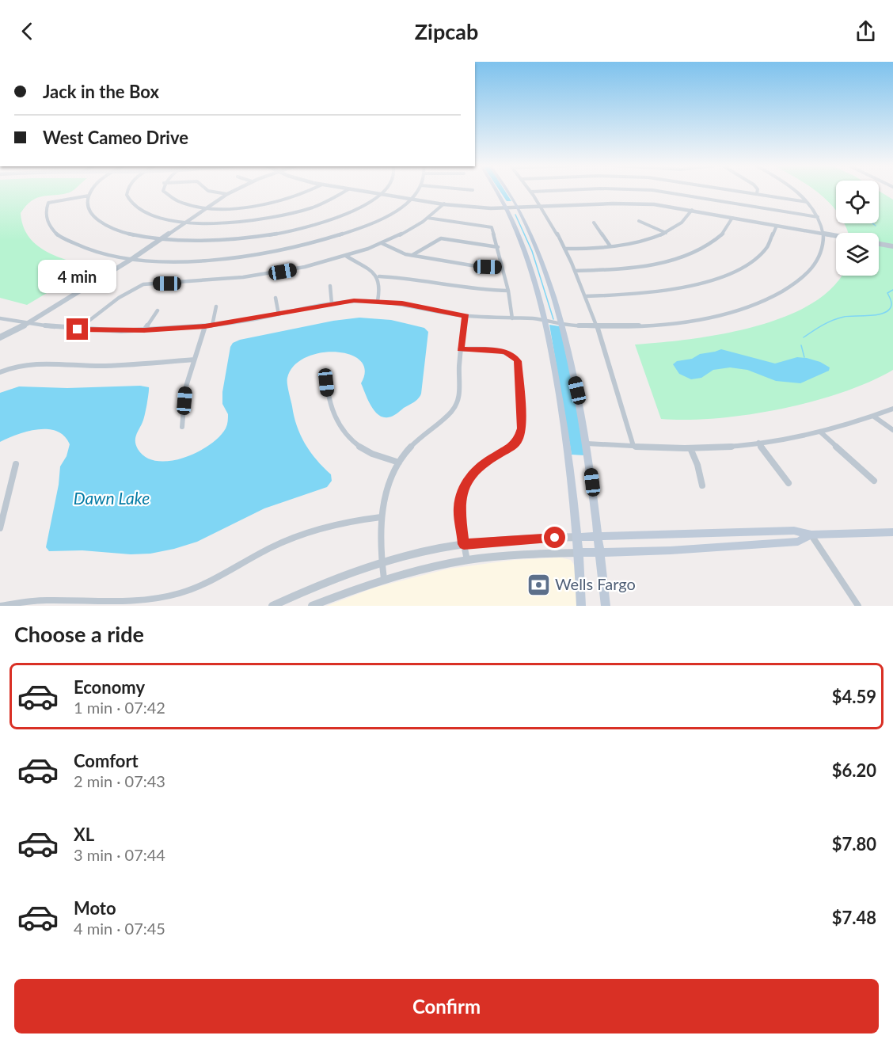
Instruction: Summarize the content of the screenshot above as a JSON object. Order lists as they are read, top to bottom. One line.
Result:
{"water":["Dawn Lake"],"places":{"bank":["Wells Fargo"]},"page":{"header":"Zipcab","banner":["Jack in the Box","West Cameo Drive"],"bubble":"4 min","heading":"Choose a ride","list":[{"name":"Economy","note":"1 min · 07:42","value":"$4.59"},{"name":"Comfort","note":"2 min · 07:43","value":"$6.20"},{"name":"XL","note":"3 min · 07:44","value":"$7.80"},{"name":"Moto","note":"4 min · 07:45","value":"$7.48"}],"buttons":"Confirm"}}
